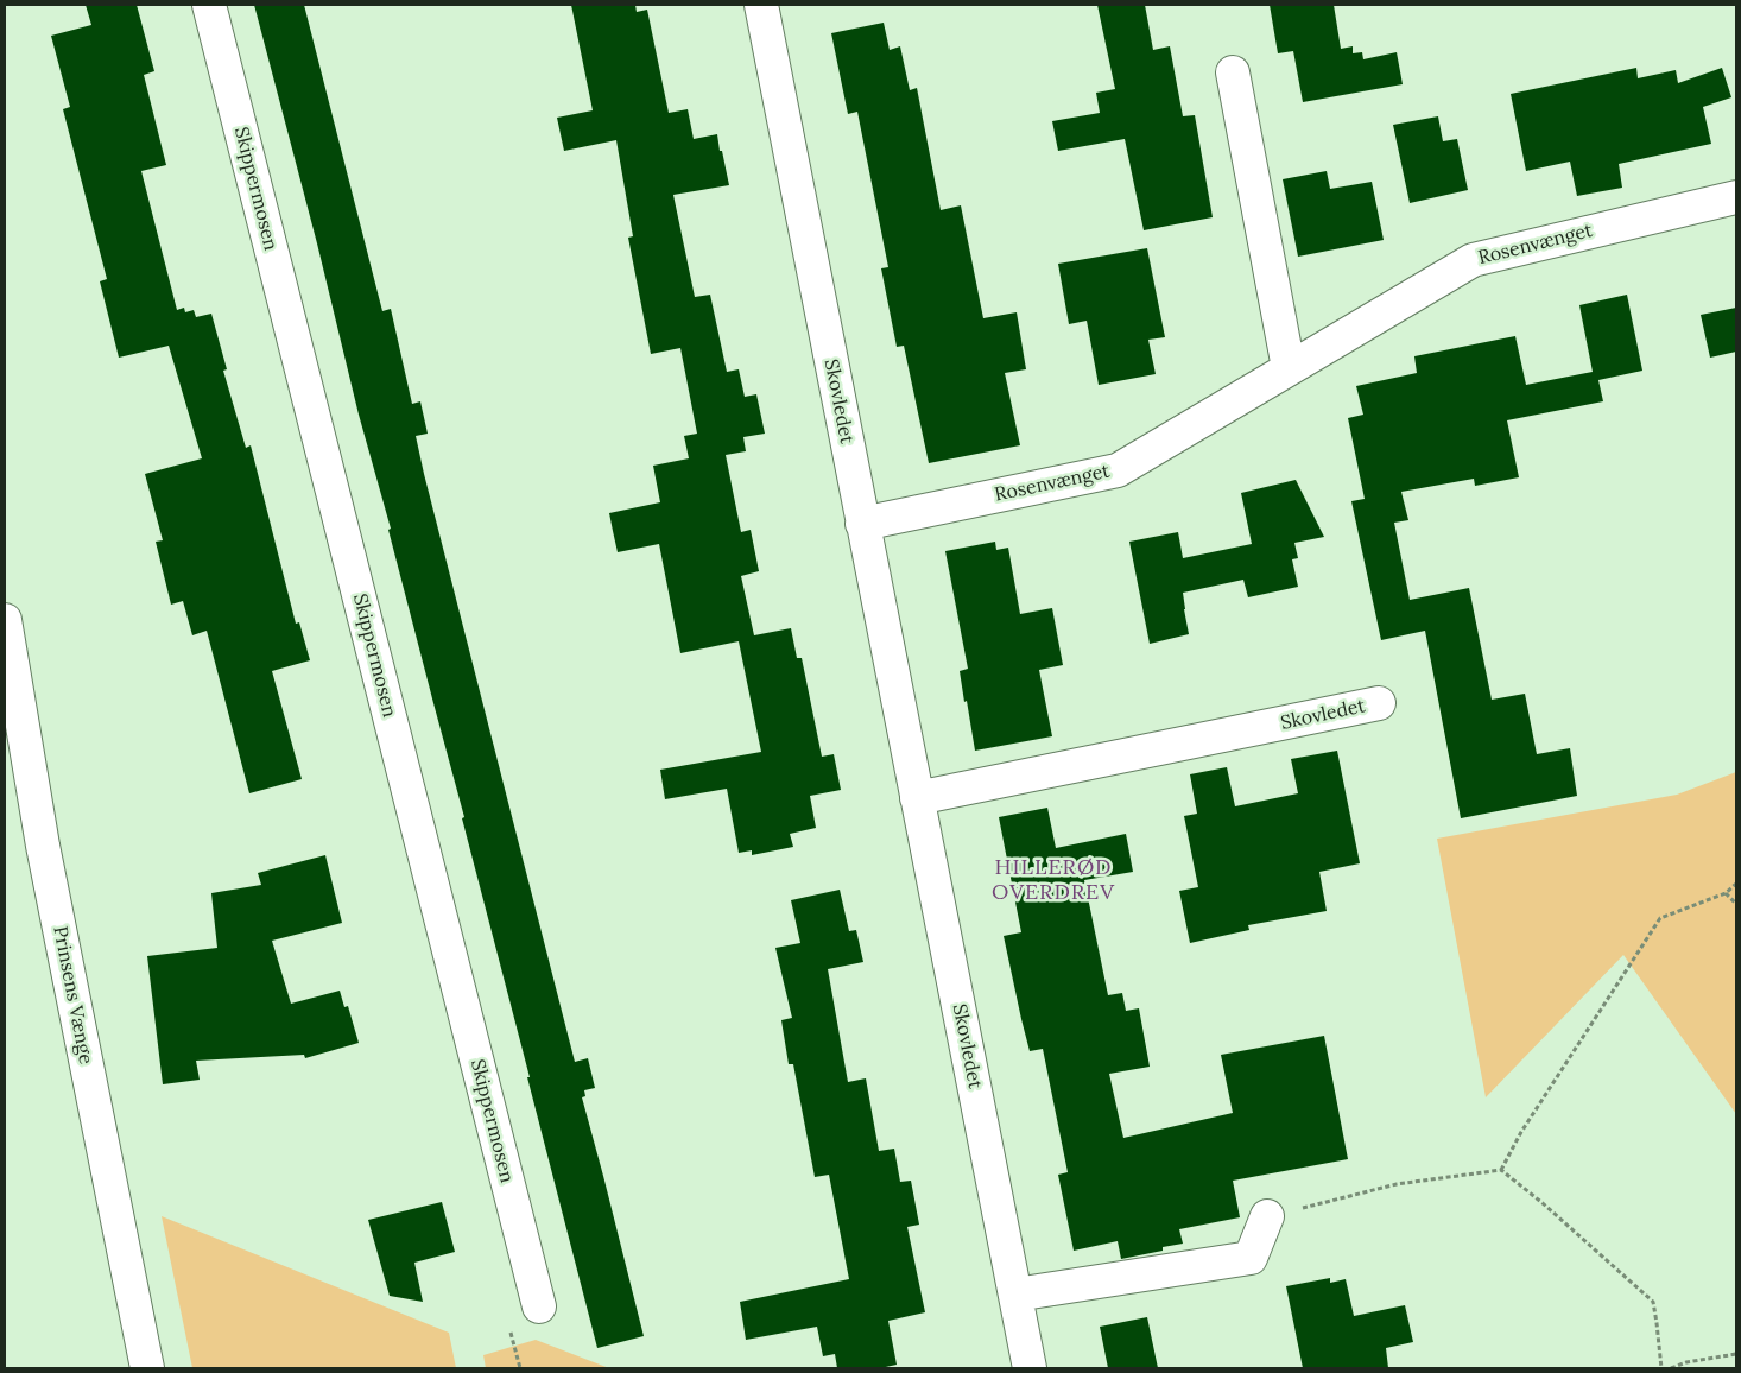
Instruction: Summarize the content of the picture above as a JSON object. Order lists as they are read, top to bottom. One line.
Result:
{"streets":{"street":["Skippermosen","Rosenvænget","Skovledet","Prinsens Vænge"]},"crossings":[["Rosenvænget","Skovledet"]],"districts":["HILLERØD OVERDREV"]}
